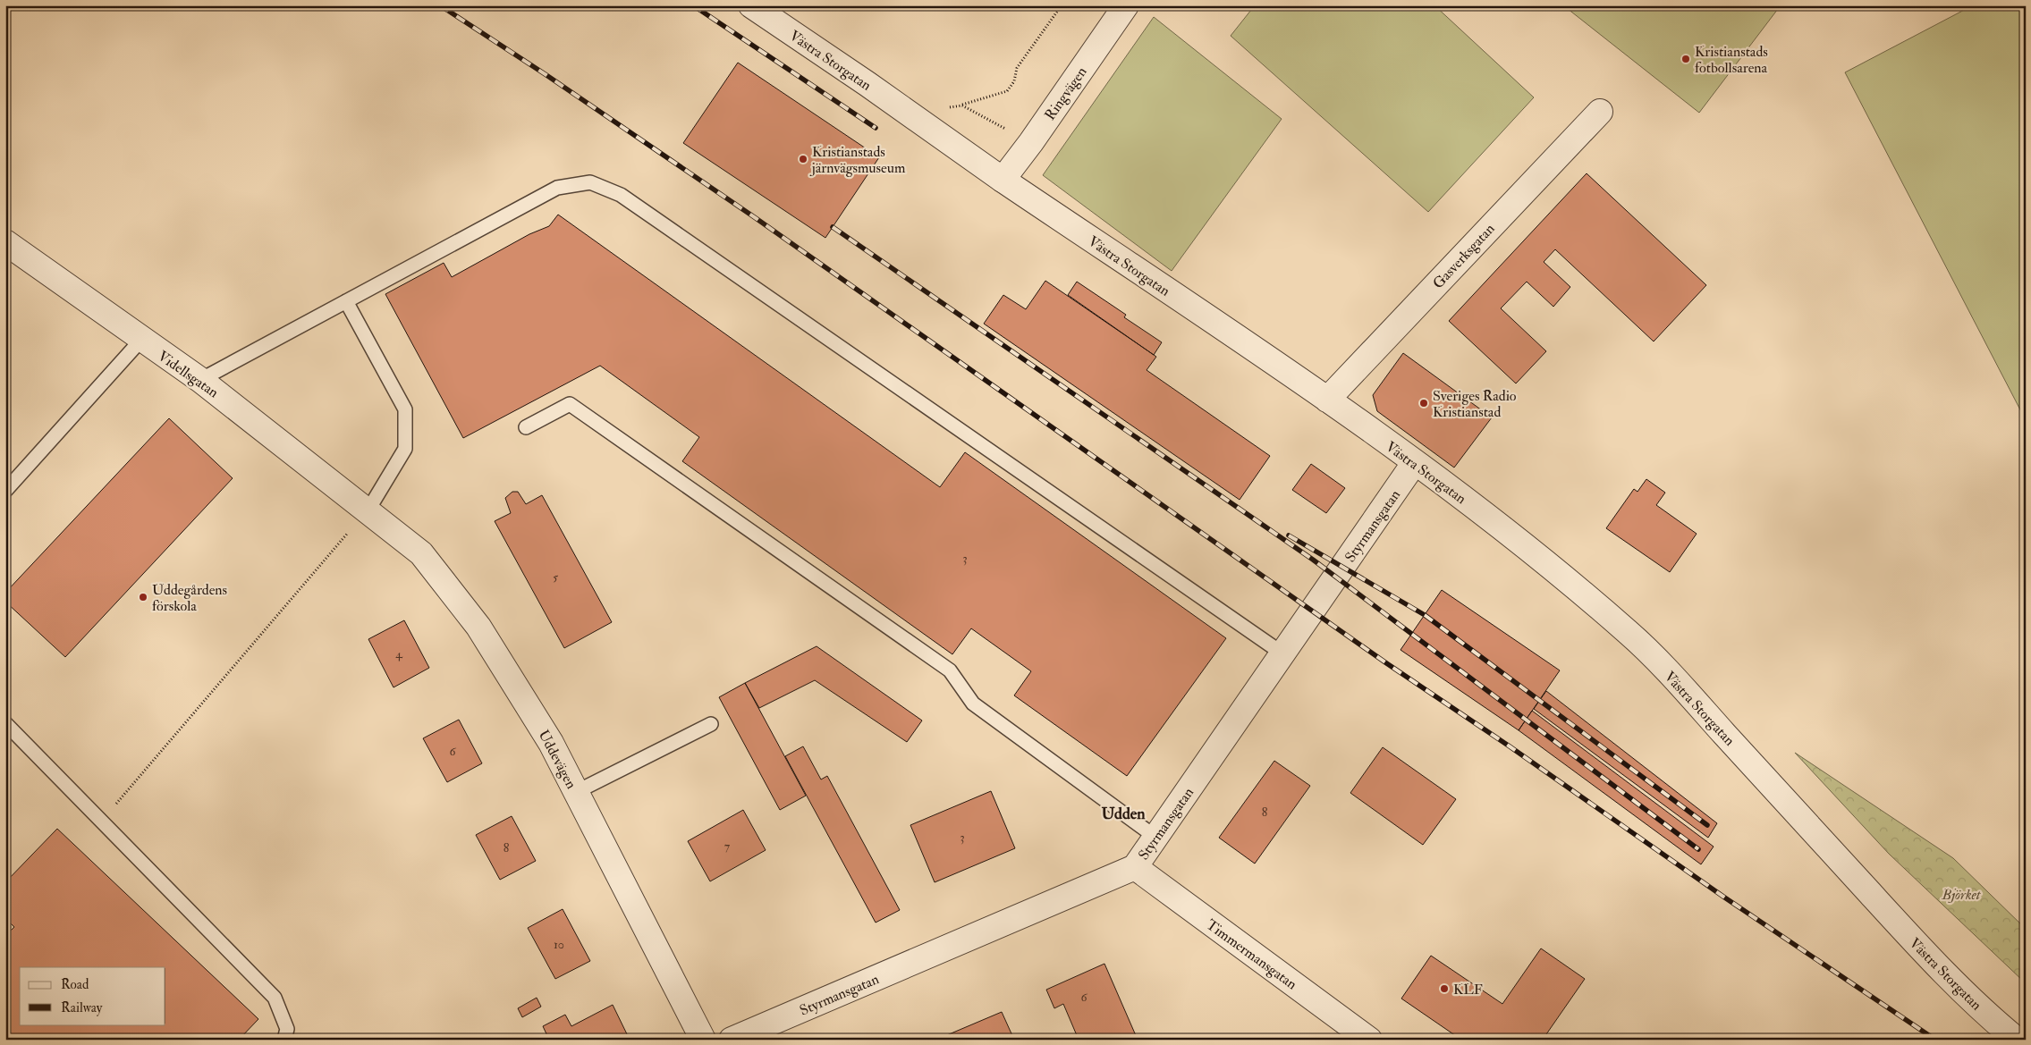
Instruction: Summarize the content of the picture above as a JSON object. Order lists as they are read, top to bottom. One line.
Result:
{"streets":{"street":["Västra Storgatan","Ringvägen","Gasverksgatan","Videllsgatan","Styrmansgatan","Uddevägen","Timmermansgatan"]},"crossings":[["Västra Storgatan","Ringvägen"],["Västra Storgatan","Gasverksgatan"],["Västra Storgatan","Styrmansgatan"],["Videllsgatan","Uddevägen"],["Styrmansgatan","Timmermansgatan"]],"districts":["Udden"],"parks":["Björket"],"places":["Kristianstads fotbollsarena","Kristianstads järnvägsmuseum","Sveriges Radio Kristianstad","Uddegårdens förskola","KLF"],"house_numbers":["3","5","4","6","8","3","7","8","10","6"],"legend":["Road","Railway"]}
